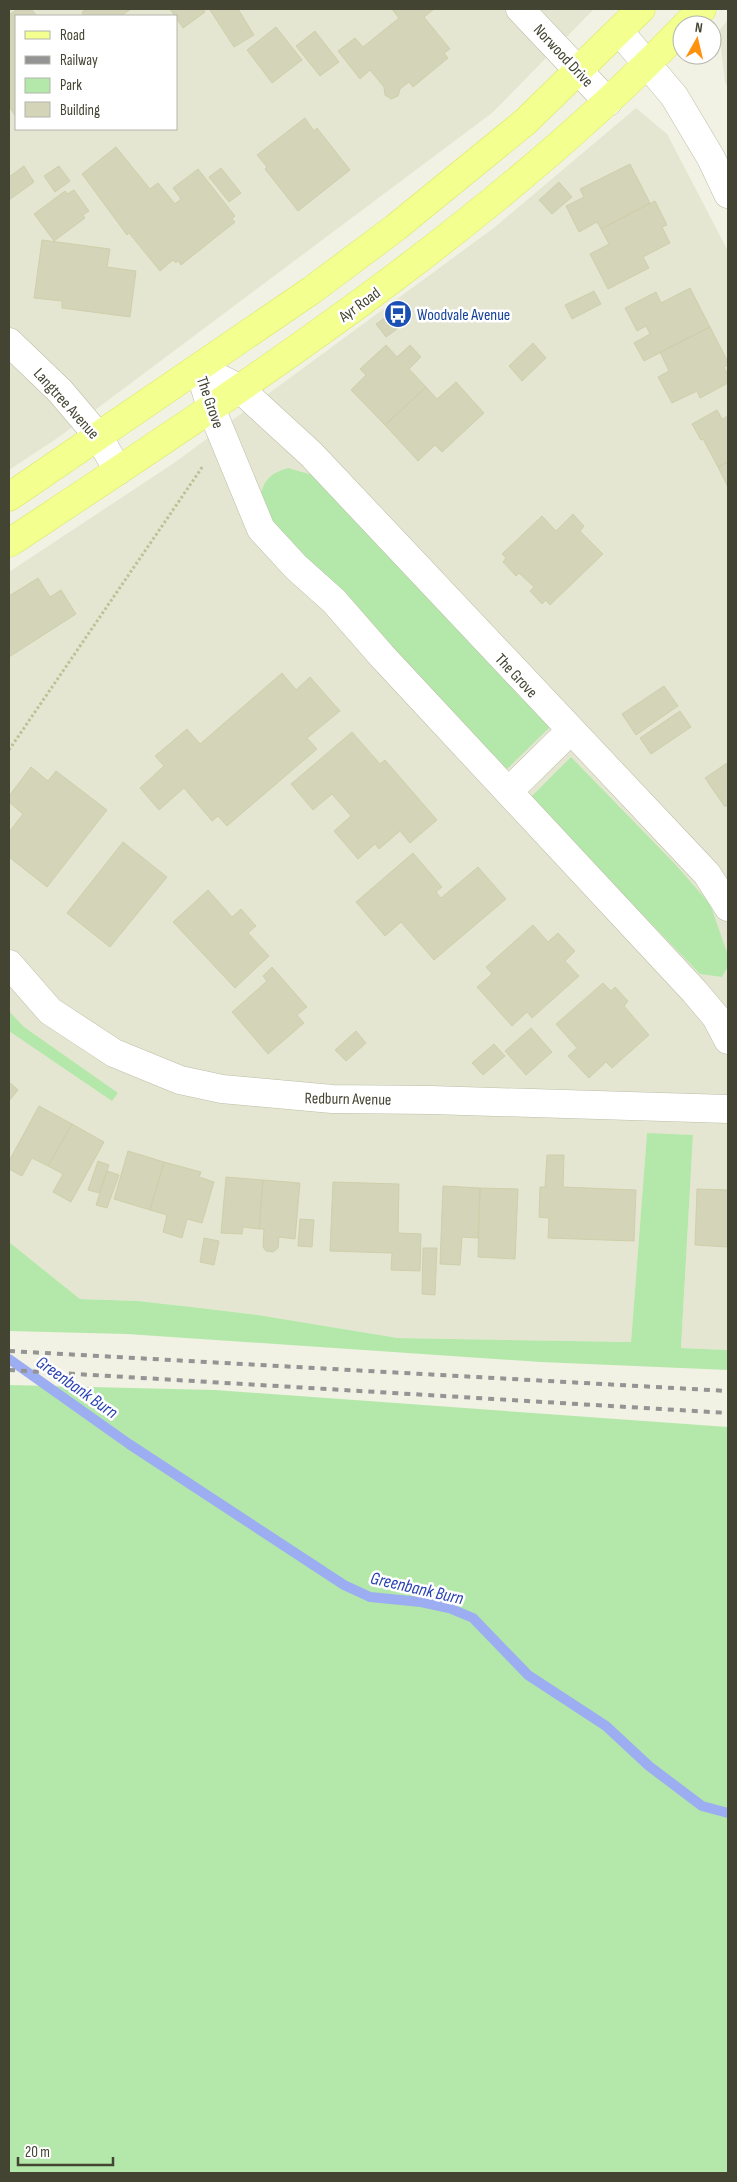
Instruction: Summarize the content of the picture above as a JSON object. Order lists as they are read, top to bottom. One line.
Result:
{"streets":{"main road":["Ayr Road"],"street":["Norwood Drive","The Grove","Langtree Avenue","Redburn Avenue"]},"crossings":[["Norwood Drive","Ayr Road"],["Ayr Road","The Grove"],["Ayr Road","Langtree Avenue"]],"water":["Greenbank Burn"],"places":{"bus stop":["Woodvale Avenue"]},"legend":["Road","Railway","Park","Building"],"scale_bar":"20 m","north":"top"}
